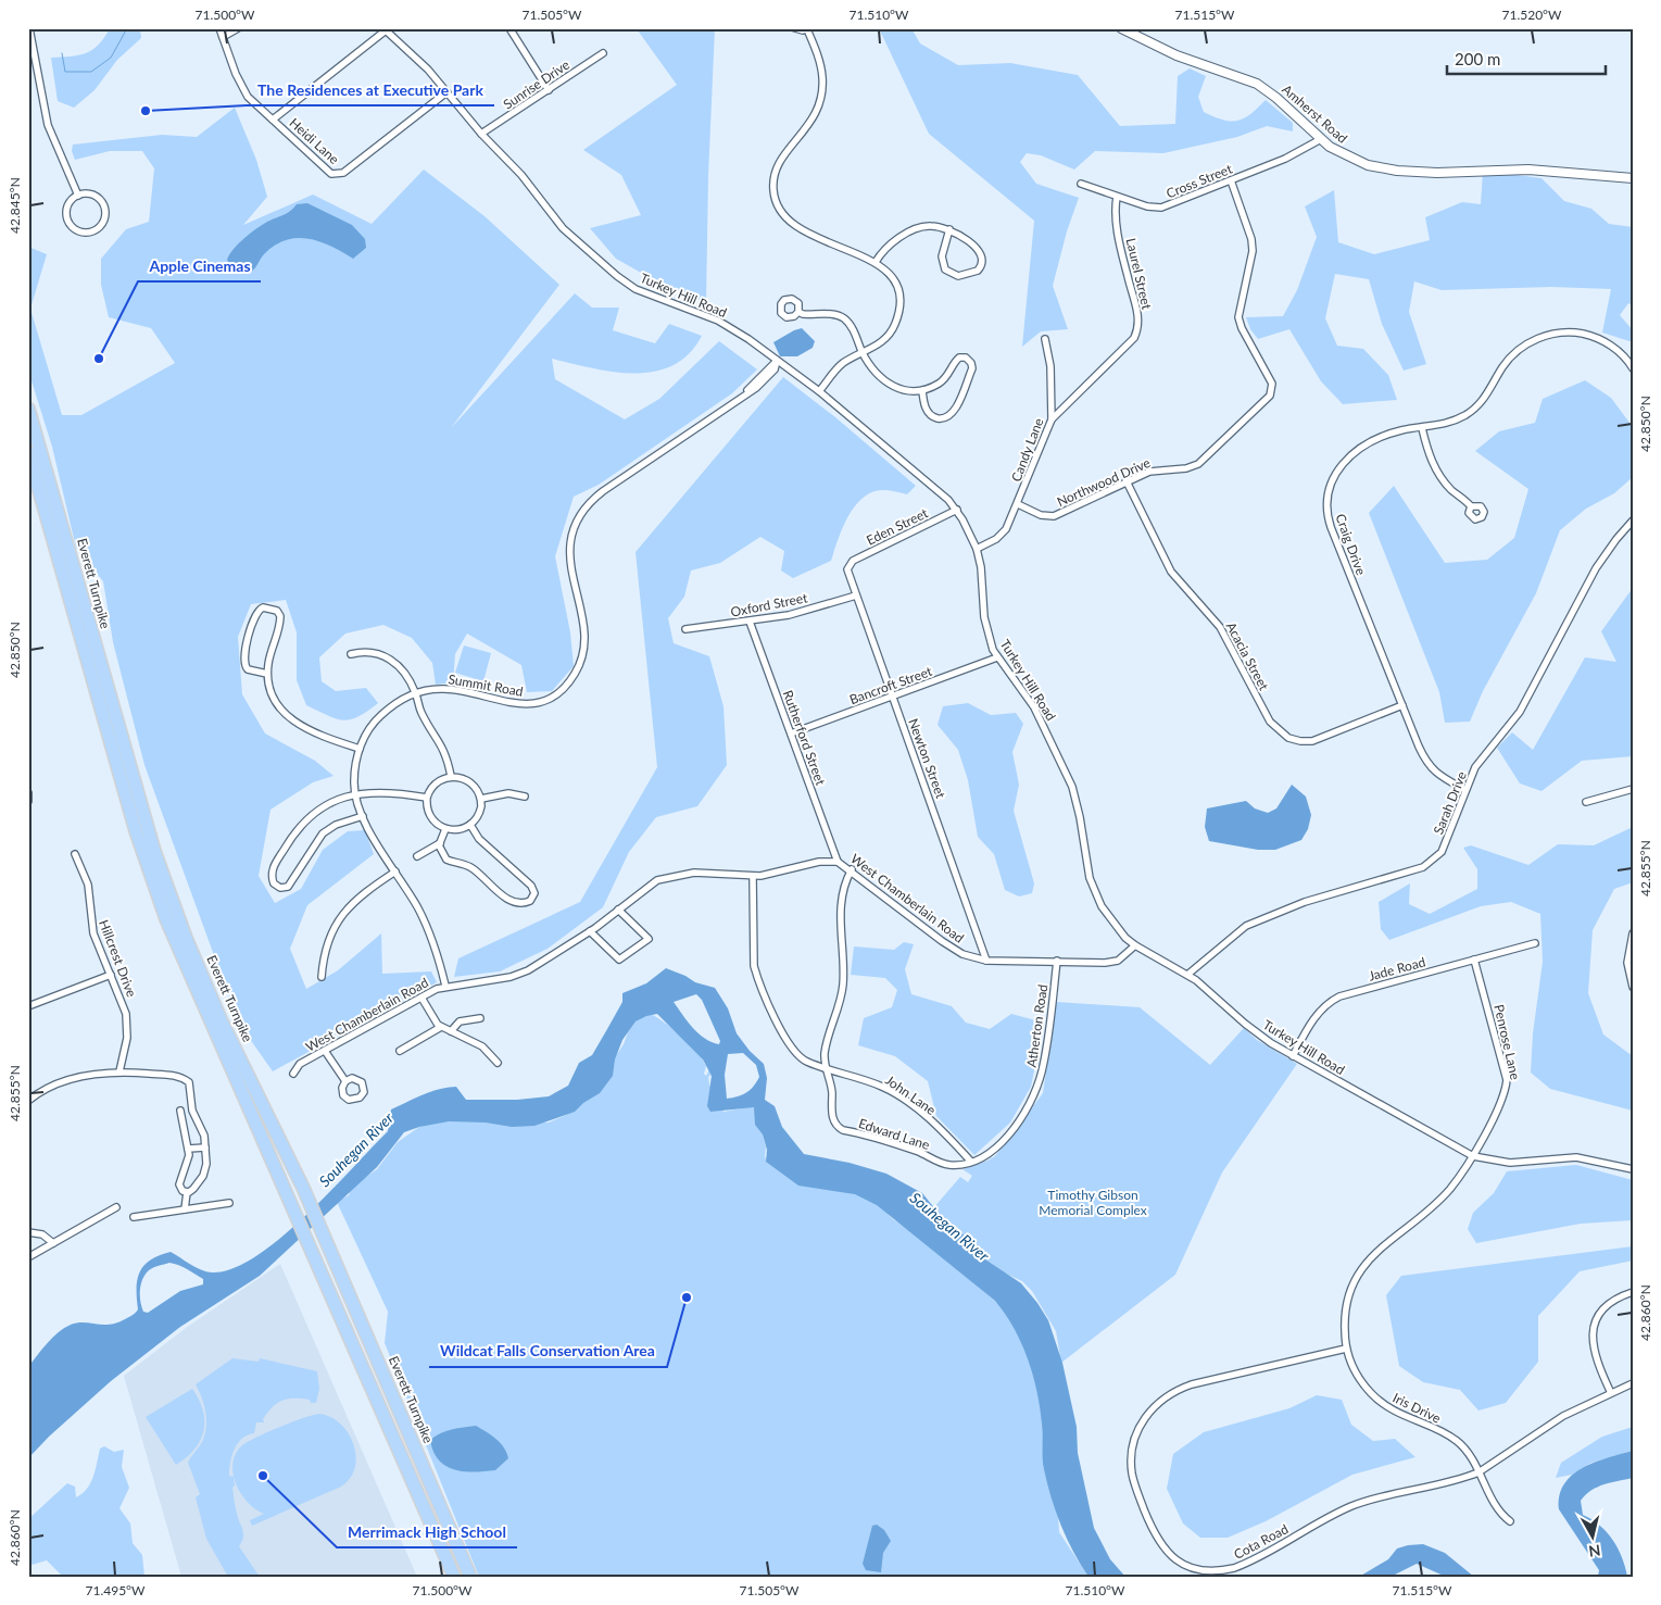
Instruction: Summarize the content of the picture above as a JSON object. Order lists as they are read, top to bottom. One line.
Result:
{"streets":{"highway":["Everett Turnpike"],"street":["Sunrise Drive","Amherst Road","Heidi Lane","Cross Street","Laurel Street","Turkey Hill Road","Candy Lane","Northwood Drive","Eden Street","Craig Drive","Oxford Street","Acacia Street","Summit Road","Bancroft Street","Rutherford Street","Newton Street","Sarah Drive","West Chamberlain Road","Hillcrest Drive","Jade Road","Atherton Road","Penrose Lane","John Lane","Edward Lane","Iris Drive","Cota Road"]},"crossings":[["Sunrise Drive","Turkey Hill Road"],["Amherst Road","Cross Street"],["Heidi Lane","Turkey Hill Road"],["Cross Street","Laurel Street"],["Cross Street","Northwood Drive"],["Laurel Street","Candy Lane"],["Turkey Hill Road","Candy Lane"],["Turkey Hill Road","Eden Street"],["Turkey Hill Road","Summit Road"],["Turkey Hill Road","Bancroft Street"],["Turkey Hill Road","Sarah Drive"],["Turkey Hill Road","West Chamberlain Road"],["Turkey Hill Road","Jade Road"],["Turkey Hill Road","Penrose Lane"],["Turkey Hill Road","Iris Drive"],["Candy Lane","Northwood Drive"],["Northwood Drive","Acacia Street"],["Eden Street","Newton Street"],["Craig Drive","Acacia Street"],["Craig Drive","Sarah Drive"],["Oxford Street","Rutherford Street"],["Oxford Street","Newton Street"],["Summit Road","West Chamberlain Road"],["Bancroft Street","Rutherford Street"],["Bancroft Street","Newton Street"],["Rutherford Street","West Chamberlain Road"],["Newton Street","West Chamberlain Road"],["West Chamberlain Road","Atherton Road"],["West Chamberlain Road","John Lane"],["Jade Road","Penrose Lane"],["Atherton Road","John Lane"],["Atherton Road","Edward Lane"],["Penrose Lane","Iris Drive"],["John Lane","Edward Lane"],["Iris Drive","Cota Road"]],"water":["Souhegan River"],"parks":["Timothy Gibson Memorial Complex"],"places":["The Residences at Executive Park","Apple Cinemas","Wildcat Falls Conservation Area","Merrimack High School"],"scale_bar":"200 m","north":"bottom","coordinates":["71.500°W","71.505°W","71.510°W","71.515°W","71.520°W","42.845°N","42.850°N","42.855°N","42.860°N","71.495°W"]}
